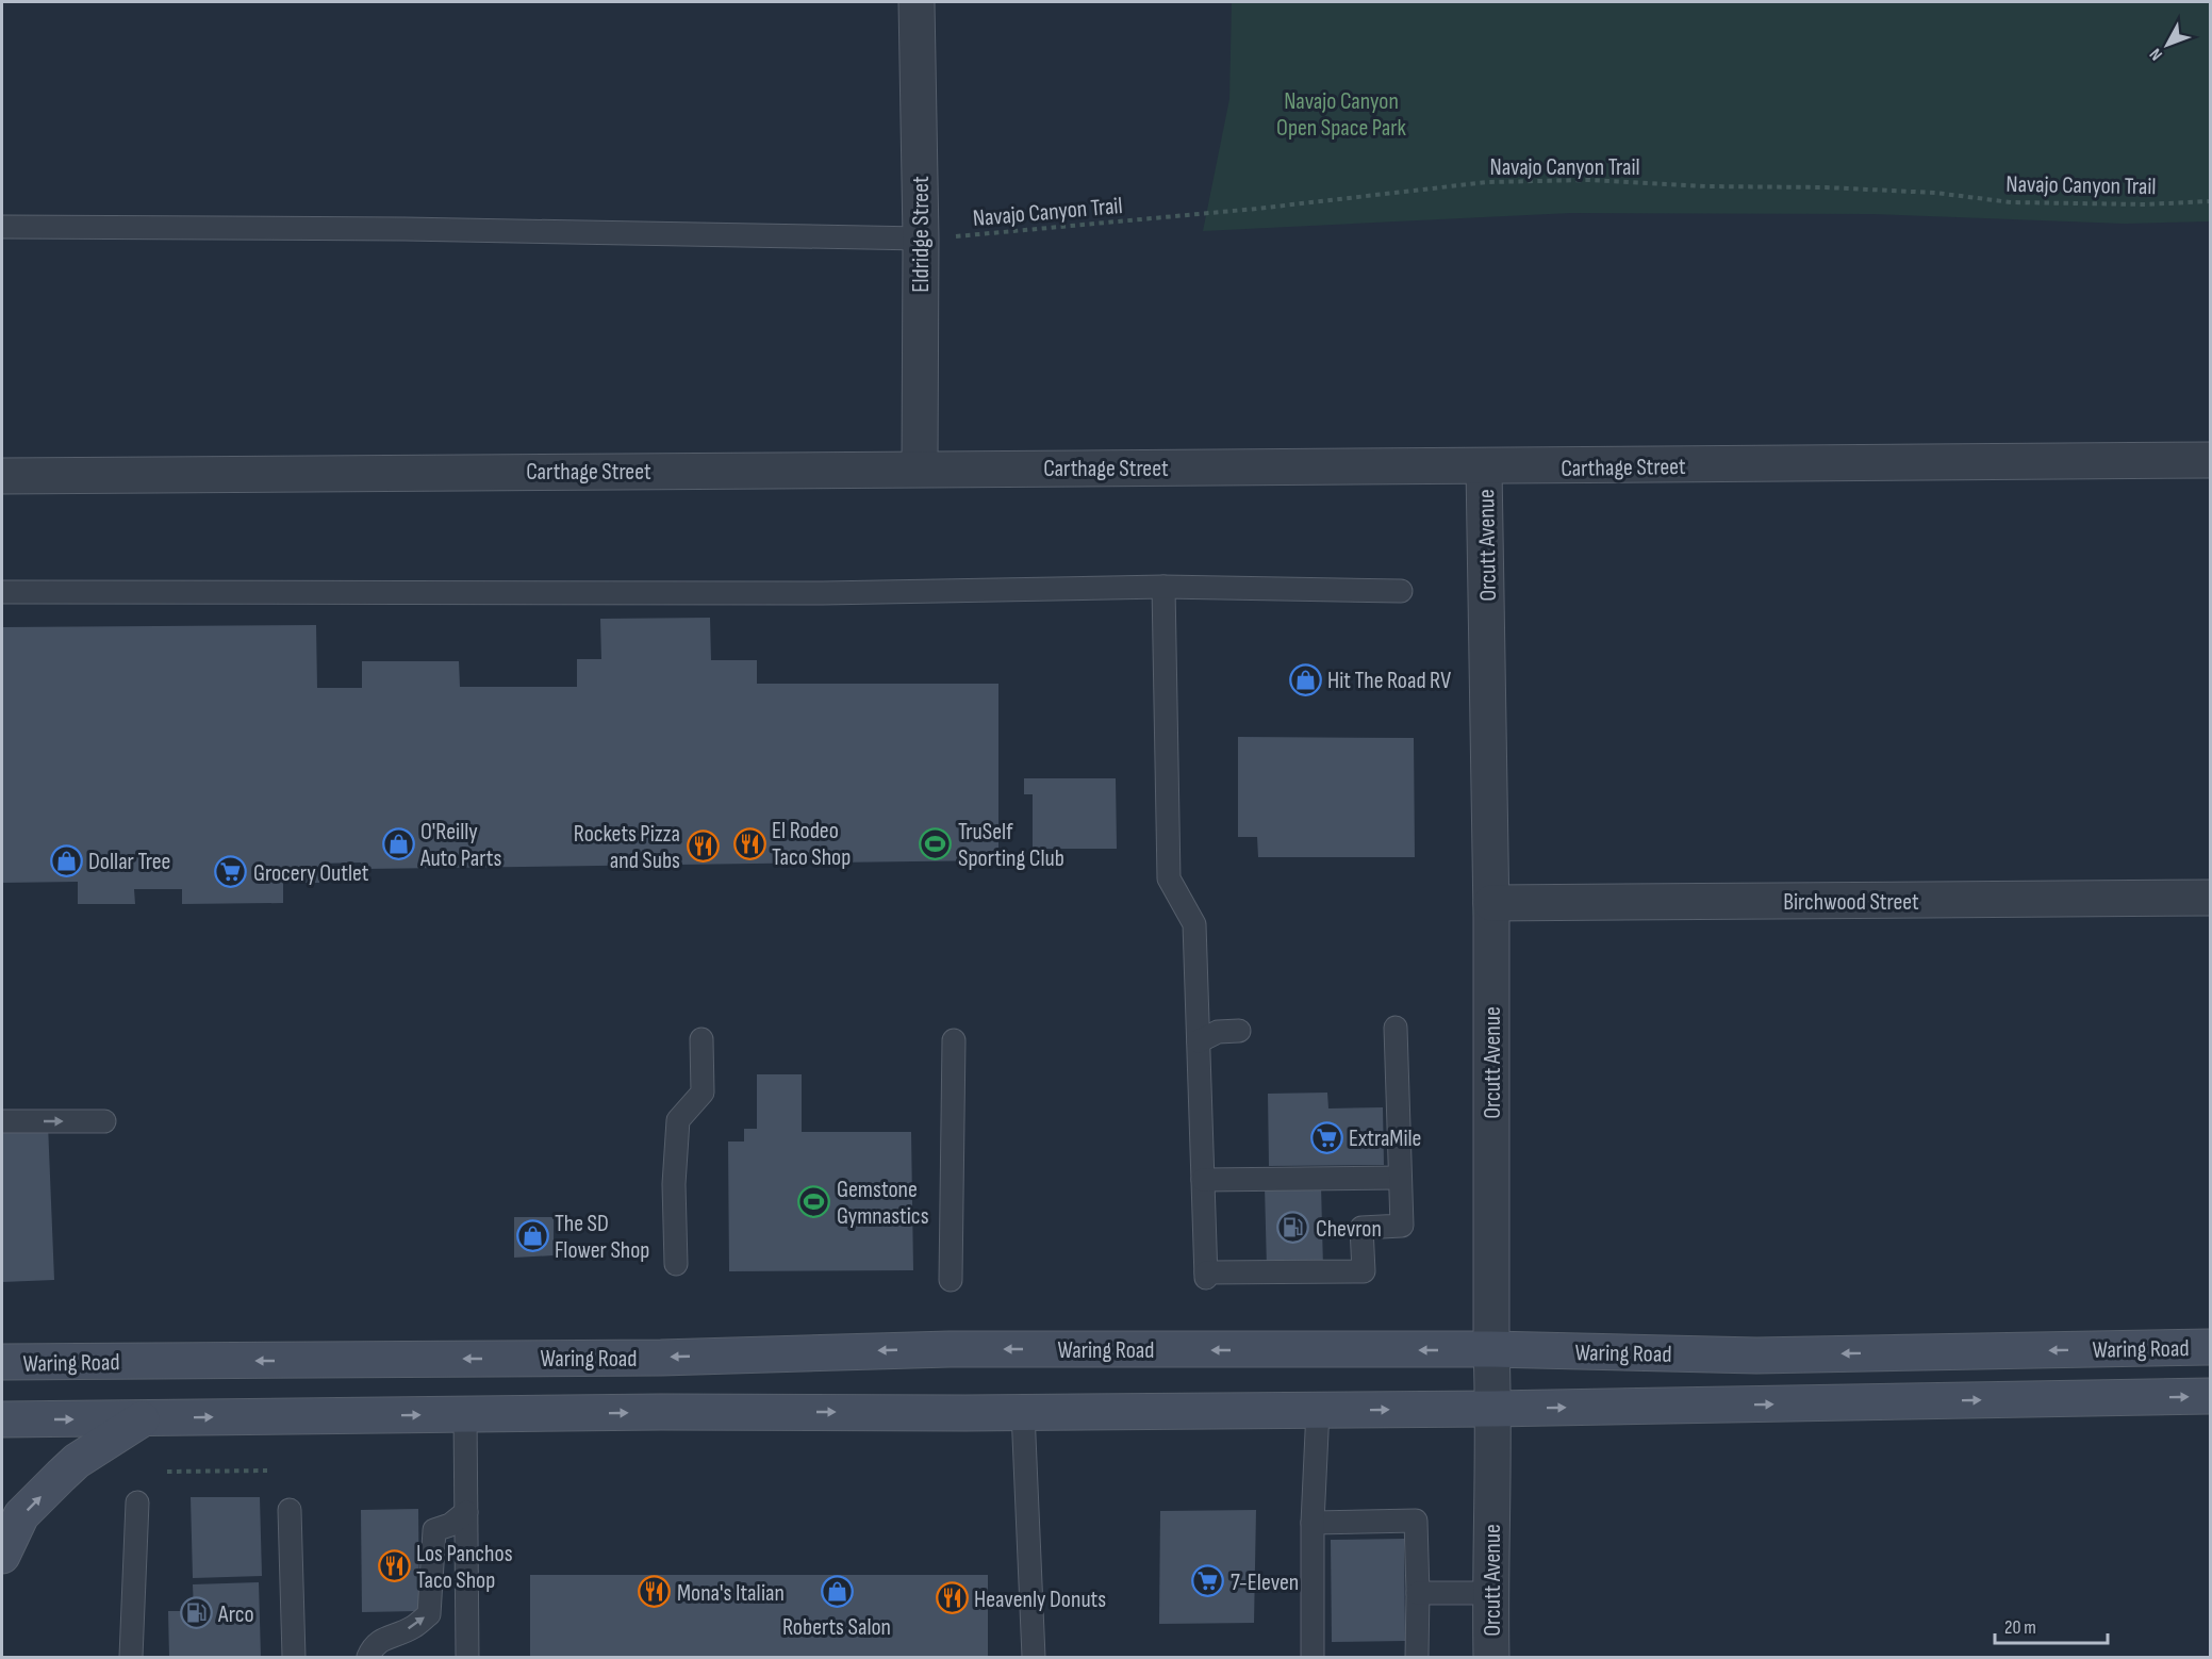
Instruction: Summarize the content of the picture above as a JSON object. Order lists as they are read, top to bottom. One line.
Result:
{"streets":{"main road":["Waring Road"],"street":["Eldridge Street","Carthage Street","Orcutt Avenue","Birchwood Street"],"path":["Navajo Canyon Trail"]},"crossings":[["Navajo Canyon Trail","Eldridge Street"],["Eldridge Street","Carthage Street"],["Carthage Street","Orcutt Avenue"],["Orcutt Avenue","Birchwood Street"],["Orcutt Avenue","Waring Road"]],"parks":["Navajo Canyon Open Space Park"],"places":{"shop":["Hit The Road RV","O'Reilly Auto Parts","Dollar Tree","The SD Flower Shop","Roberts Salon"],"restaurant":["El Rodeo Taco Shop","Rockets Pizza and Subs","Los Panchos Taco Shop","Mona's Italian","Heavenly Donuts"],"sports":["TruSelf Sporting Club","Gemstone Gymnastics"],"supermarket":["Grocery Outlet","ExtraMile","7-Eleven"],"fuel station":["Chevron","Arco"]},"scale_bar":"20 m","north":"bottom left"}
